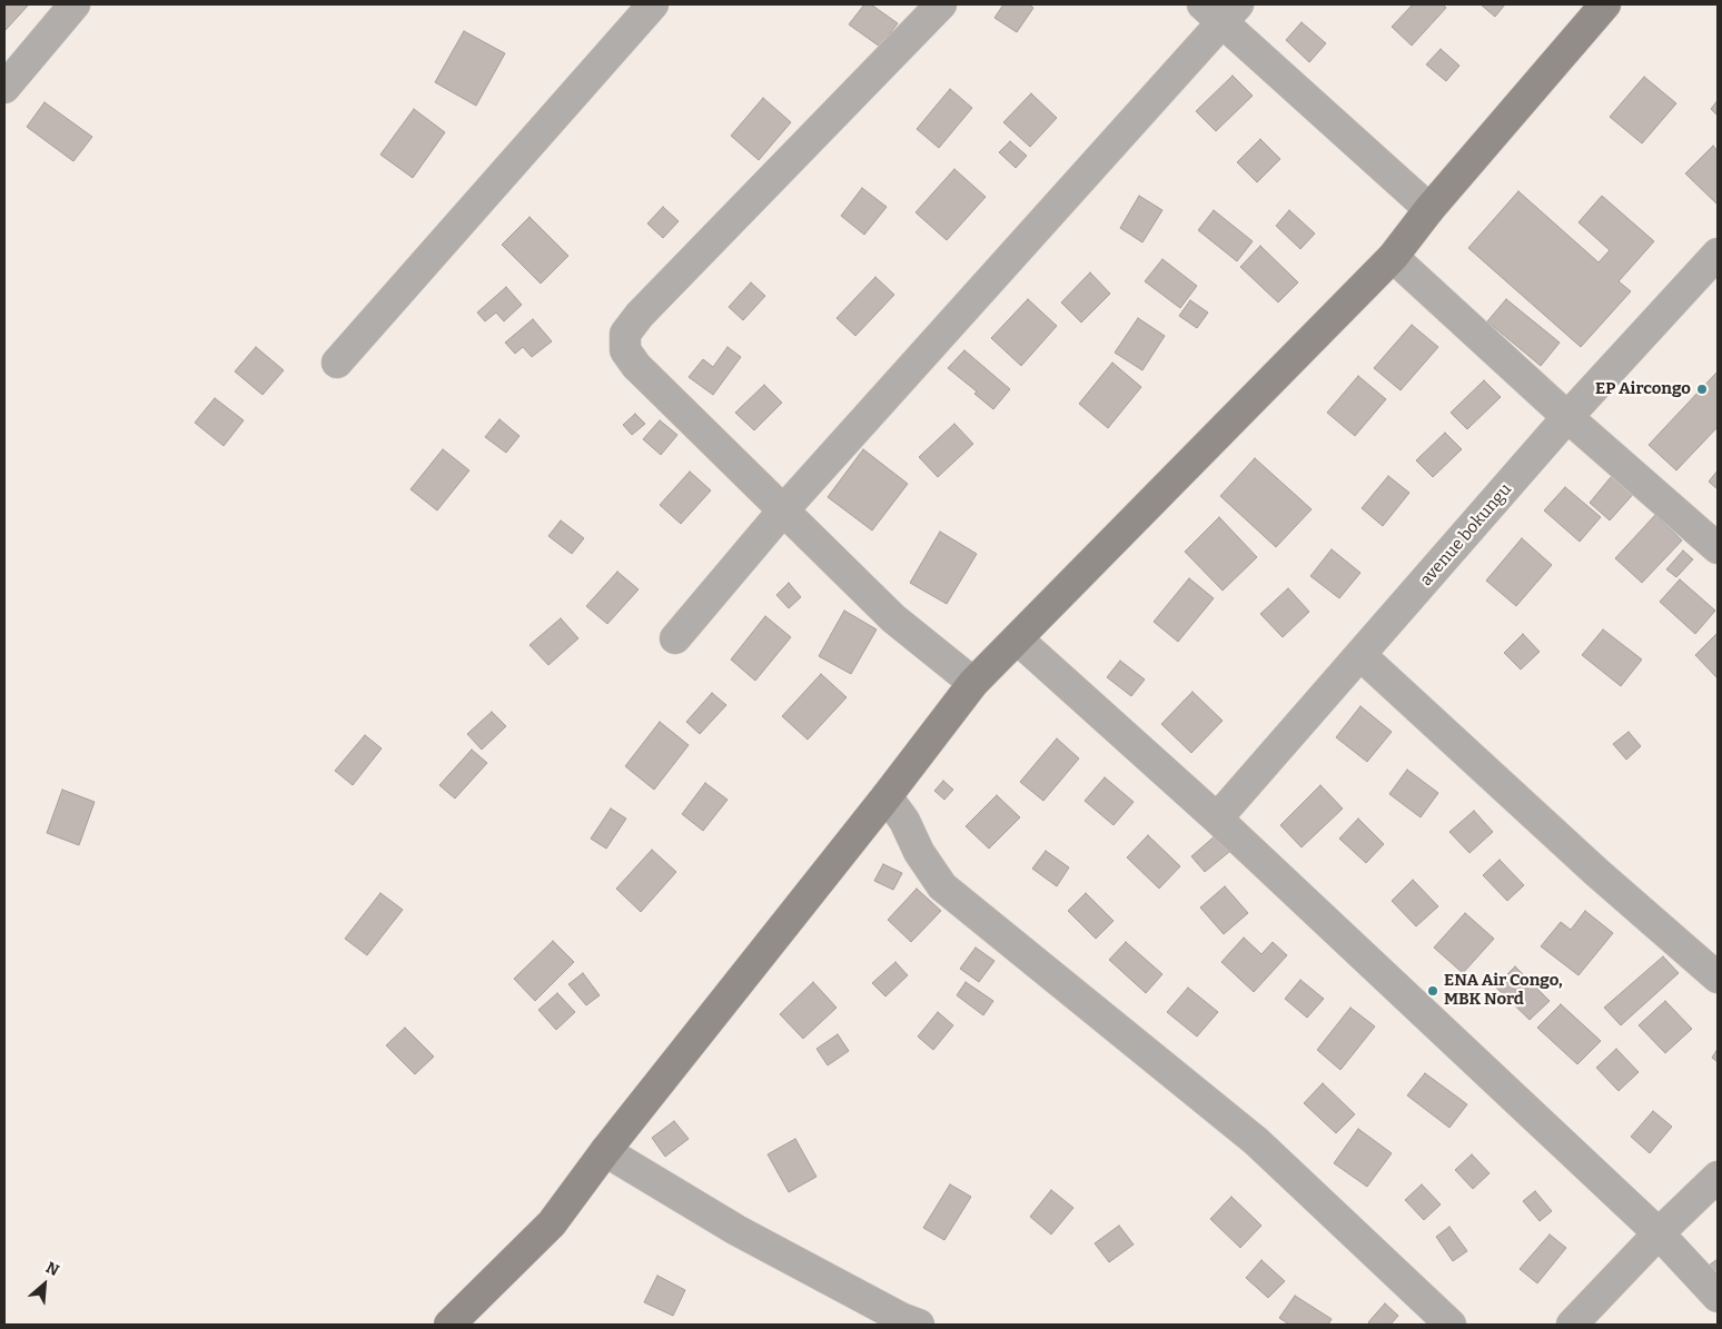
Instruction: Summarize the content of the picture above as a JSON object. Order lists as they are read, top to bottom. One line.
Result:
{"streets":{"street":["avenue bokungu"]},"places":["EP Aircongo","ENA Air Congo, MBK Nord"],"north":"top right"}
